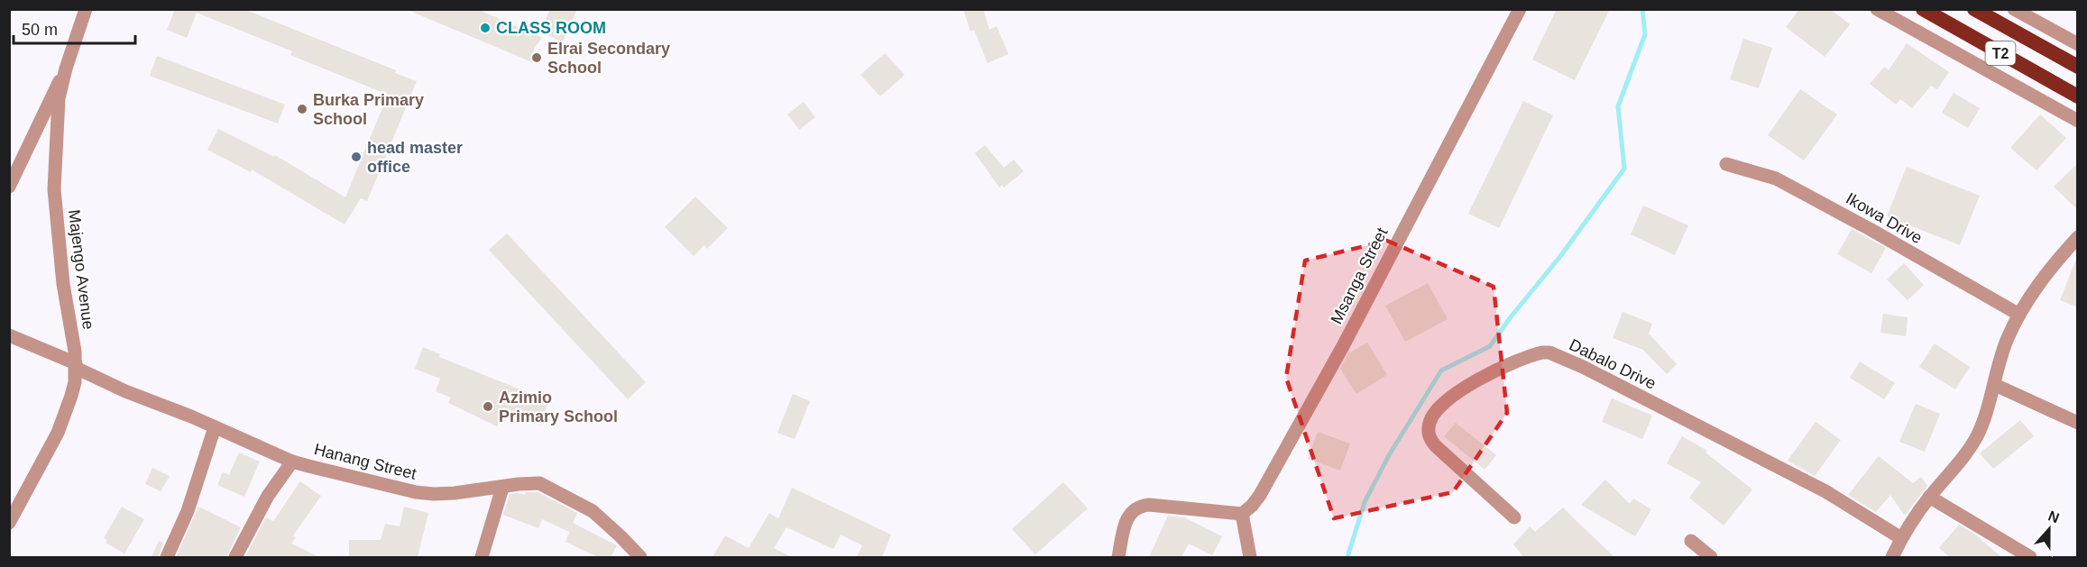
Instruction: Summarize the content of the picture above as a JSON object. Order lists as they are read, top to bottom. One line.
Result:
{"streets":{"highway":["T2"],"street":["Ikowa Drive","Majengo Avenue","Msanga Street","Dabalo Drive","Hanang Street"]},"crossings":[["Majengo Avenue","Hanang Street"]],"places":["CLASS ROOM","Elrai Secondary School","Burka Primary School","head master office","Azimio Primary School"],"scale_bar":"50 m","north":"top"}
